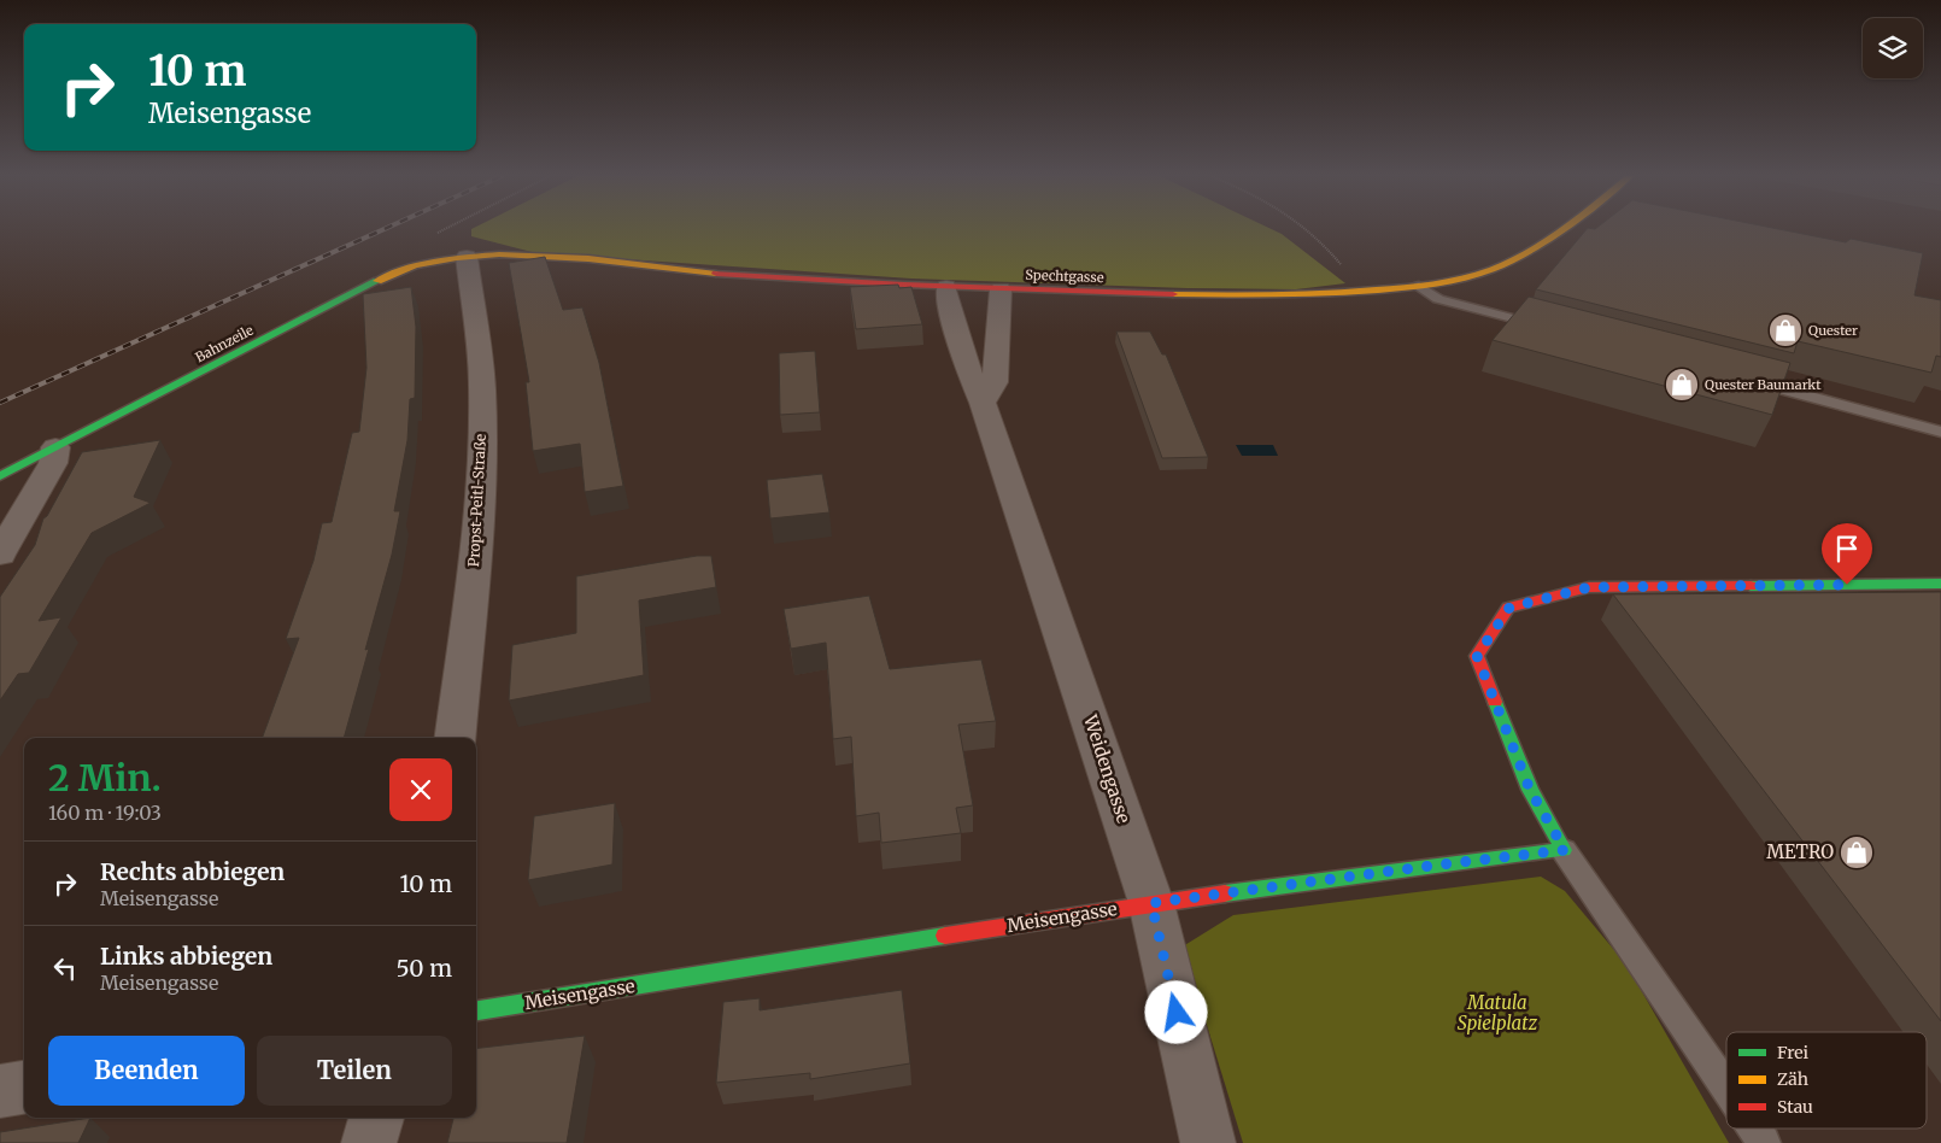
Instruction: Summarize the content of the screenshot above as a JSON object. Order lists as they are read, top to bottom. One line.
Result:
{"streets":{"street":["Spechtgasse","Bahnzeile","Propst-Peitl-Straße","Weidengasse","Meisengasse"]},"crossings":[["Spechtgasse","Bahnzeile"],["Spechtgasse","Propst-Peitl-Straße"],["Spechtgasse","Weidengasse"],["Bahnzeile","Propst-Peitl-Straße"],["Weidengasse","Meisengasse"]],"parks":["Matula Spielplatz"],"places":{"shop":["Quester","Quester Baumarkt","METRO"]},"legend":["Frei","Zäh","Stau"],"page":{"turn":["10 m","Meisengasse"],"heading":["2 Min.","160 m · 19:03"],"list":[{"name":"Rechts abbiegen","note":"Meisengasse","value":"10 m"},{"name":"Links abbiegen","note":"Meisengasse","value":"50 m"}],"buttons":["Beenden","Teilen"]}}
